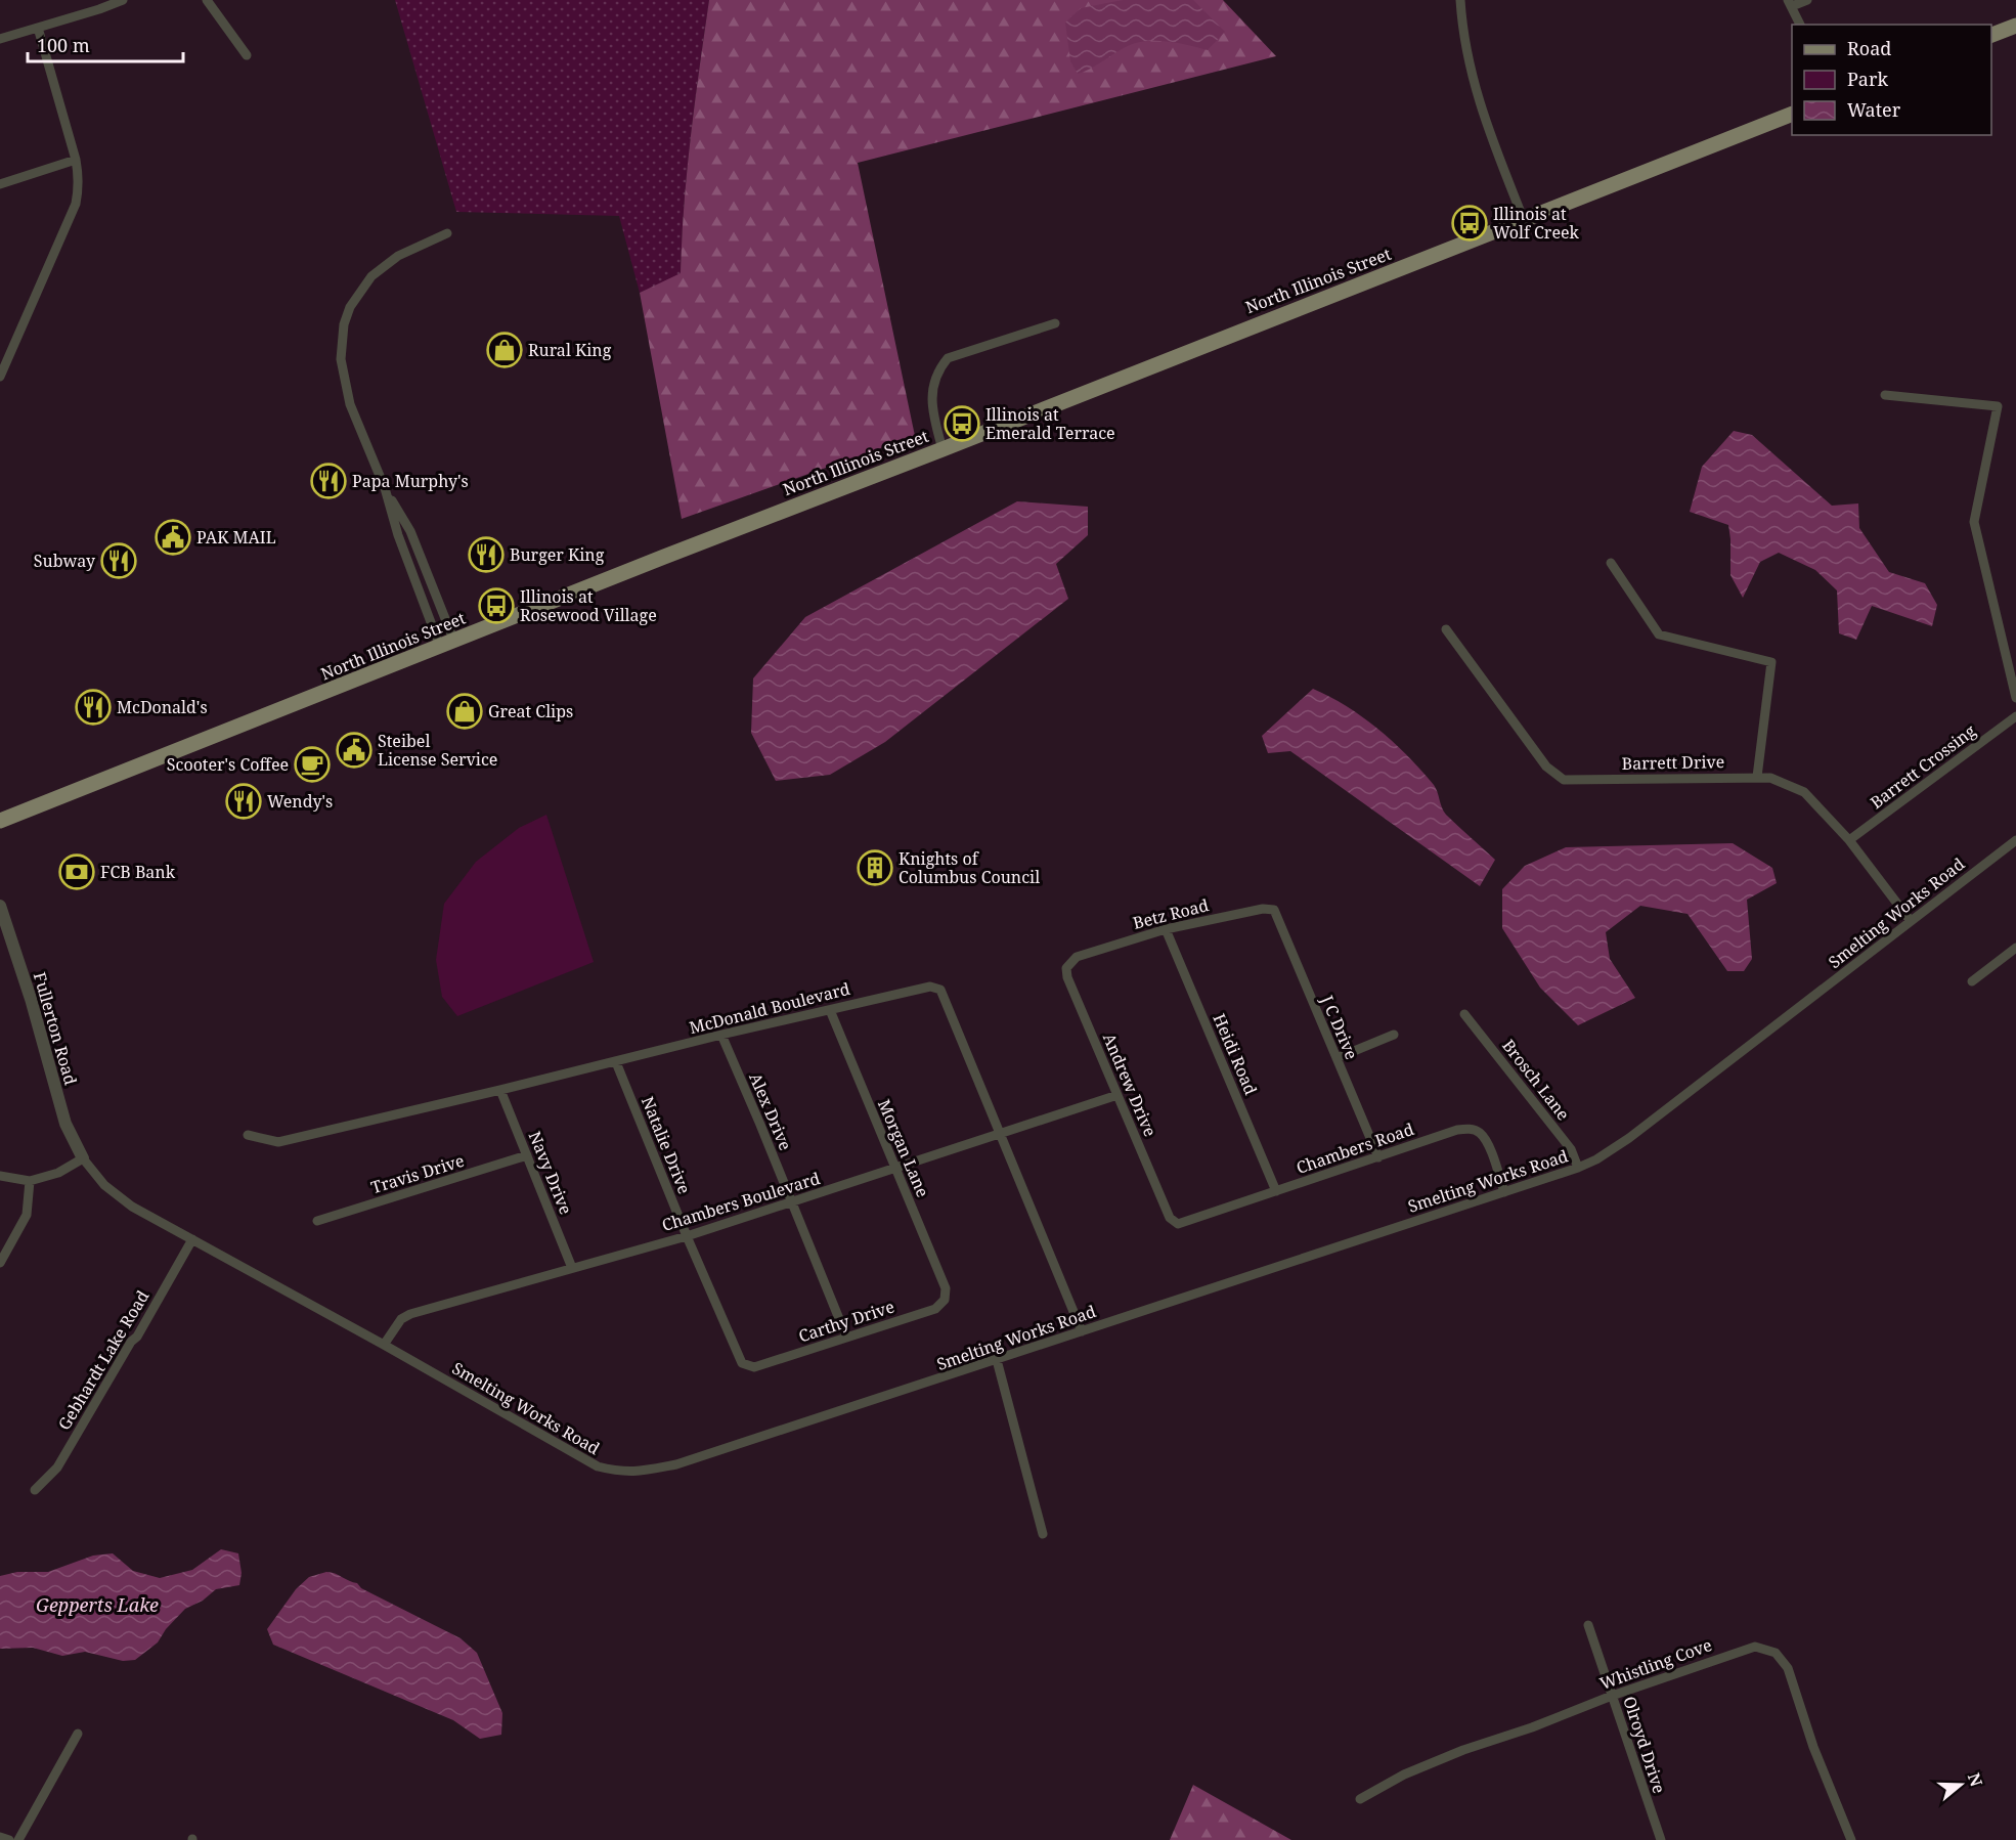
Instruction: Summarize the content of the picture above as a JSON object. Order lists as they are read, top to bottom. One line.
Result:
{"streets":{"main road":["North Illinois Street"],"street":["Barrett Drive","Barrett Crossing","Smelting Works Road","Betz Road","McDonald Boulevard","J C Drive","Fullerton Road","Heidi Road","Brosch Lane","Andrew Drive","Alex Drive","Natalie Drive","Morgan Lane","Chambers Road","Navy Drive","Travis Drive","Chambers Boulevard","Carthy Drive","Gebhardt Lake Road","Whistling Cove","Olroyd Drive"]},"crossings":[["Barrett Drive","Barrett Crossing"],["Barrett Drive","Smelting Works Road"],["Smelting Works Road","McDonald Boulevard"],["Smelting Works Road","Fullerton Road"],["Smelting Works Road","Brosch Lane"],["Smelting Works Road","Chambers Road"],["Smelting Works Road","Chambers Boulevard"],["Smelting Works Road","Gebhardt Lake Road"],["Betz Road","J C Drive"],["Betz Road","Heidi Road"],["Betz Road","Andrew Drive"],["McDonald Boulevard","Alex Drive"],["McDonald Boulevard","Natalie Drive"],["McDonald Boulevard","Morgan Lane"],["McDonald Boulevard","Navy Drive"],["McDonald Boulevard","Chambers Boulevard"],["J C Drive","Chambers Road"],["Heidi Road","Chambers Road"],["Andrew Drive","Chambers Road"],["Andrew Drive","Chambers Boulevard"],["Alex Drive","Chambers Boulevard"],["Alex Drive","Carthy Drive"],["Natalie Drive","Chambers Boulevard"],["Natalie Drive","Carthy Drive"],["Morgan Lane","Chambers Boulevard"],["Morgan Lane","Carthy Drive"],["Navy Drive","Travis Drive"],["Navy Drive","Chambers Boulevard"],["Whistling Cove","Olroyd Drive"]],"water":["Gepperts Lake"],"places":{"bus stop":["Illinois at Wolf Creek","Illinois at Emerald Terrace","Illinois at Rosewood Village"],"shop":["Rural King","Great Clips"],"restaurant":["Papa Murphy's","Burger King","Subway","McDonald's","Wendy's"],"public building":["PAK MAIL","Steibel License Service"],"cafe":["Scooter's Coffee"],"building":["Knights of Columbus Council"],"bank":["FCB Bank"]},"legend":["Road","Park","Water"],"scale_bar":"100 m","north":"right"}
